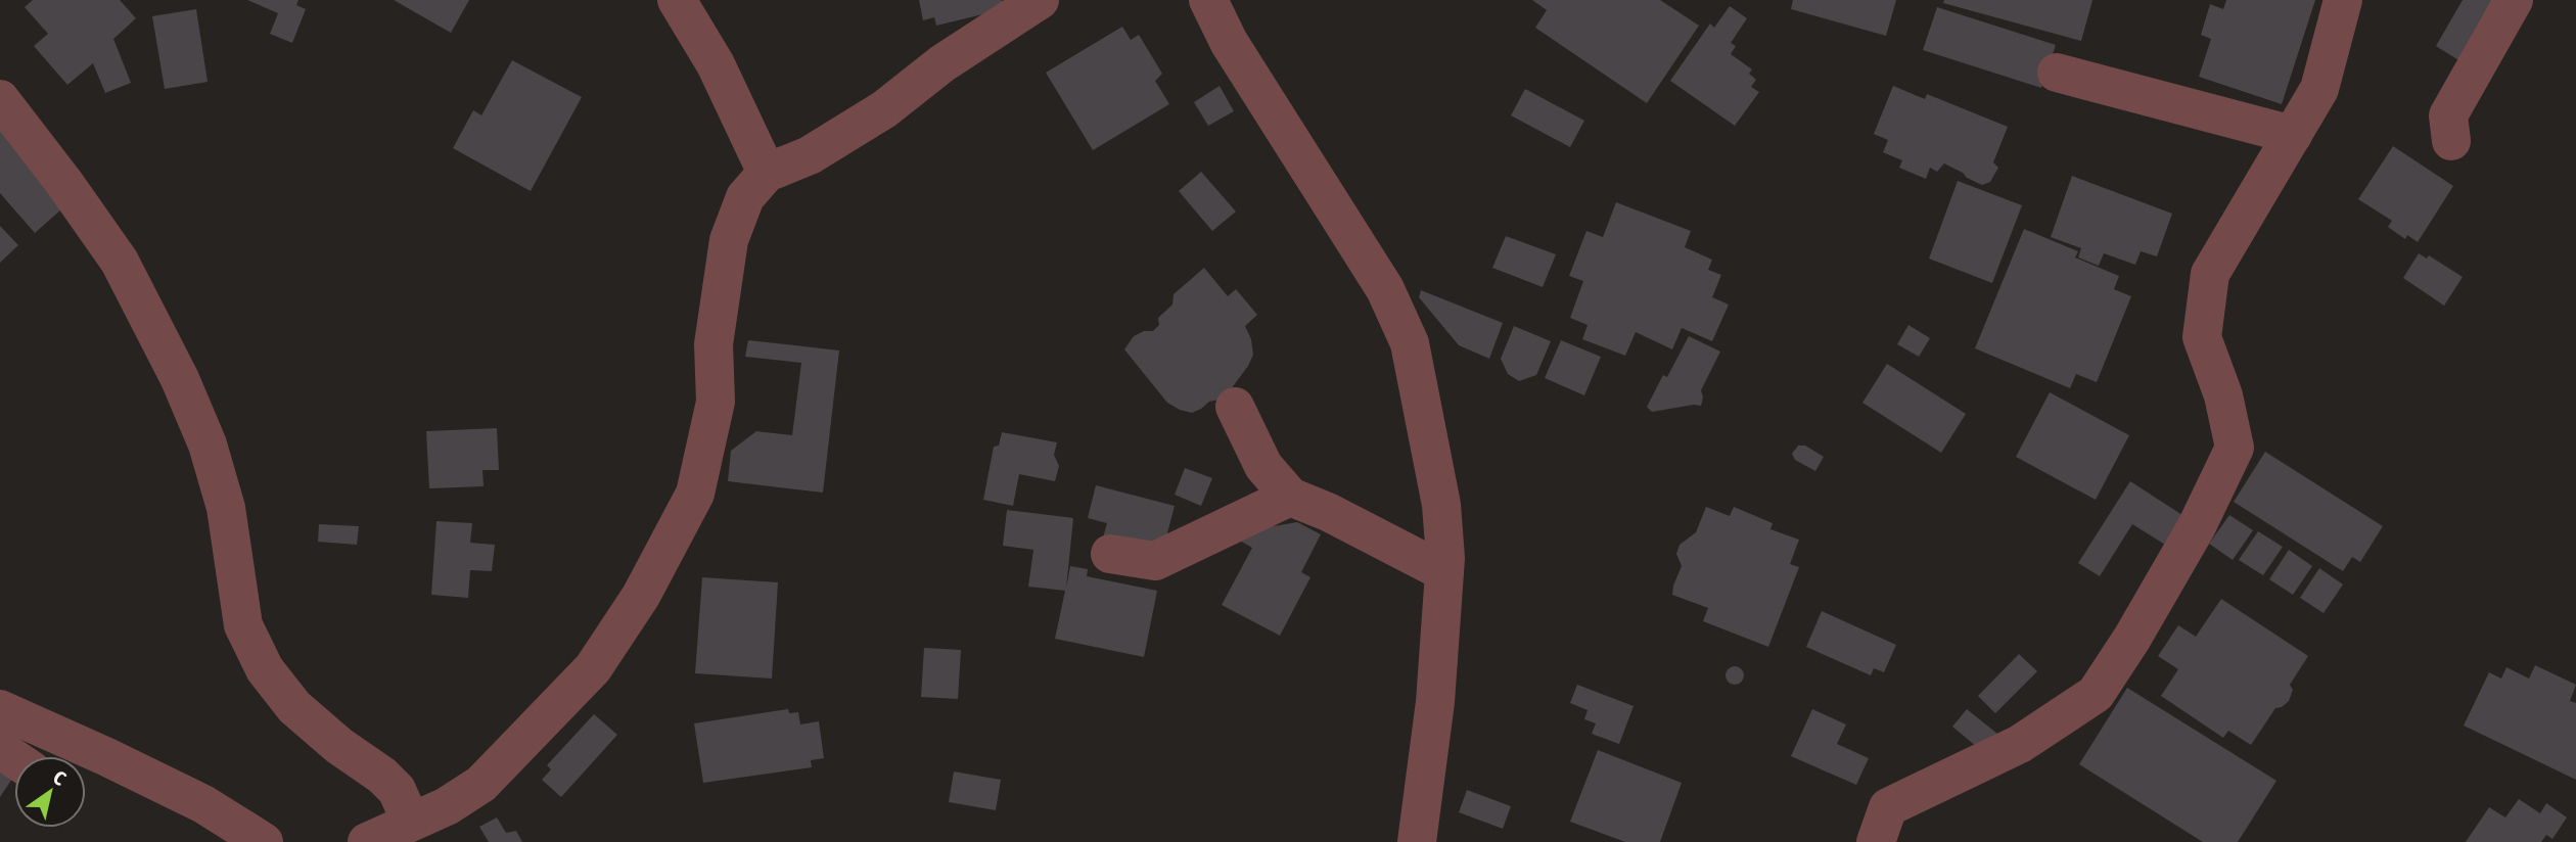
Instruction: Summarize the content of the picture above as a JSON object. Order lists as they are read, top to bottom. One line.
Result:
{"north":"top right"}
